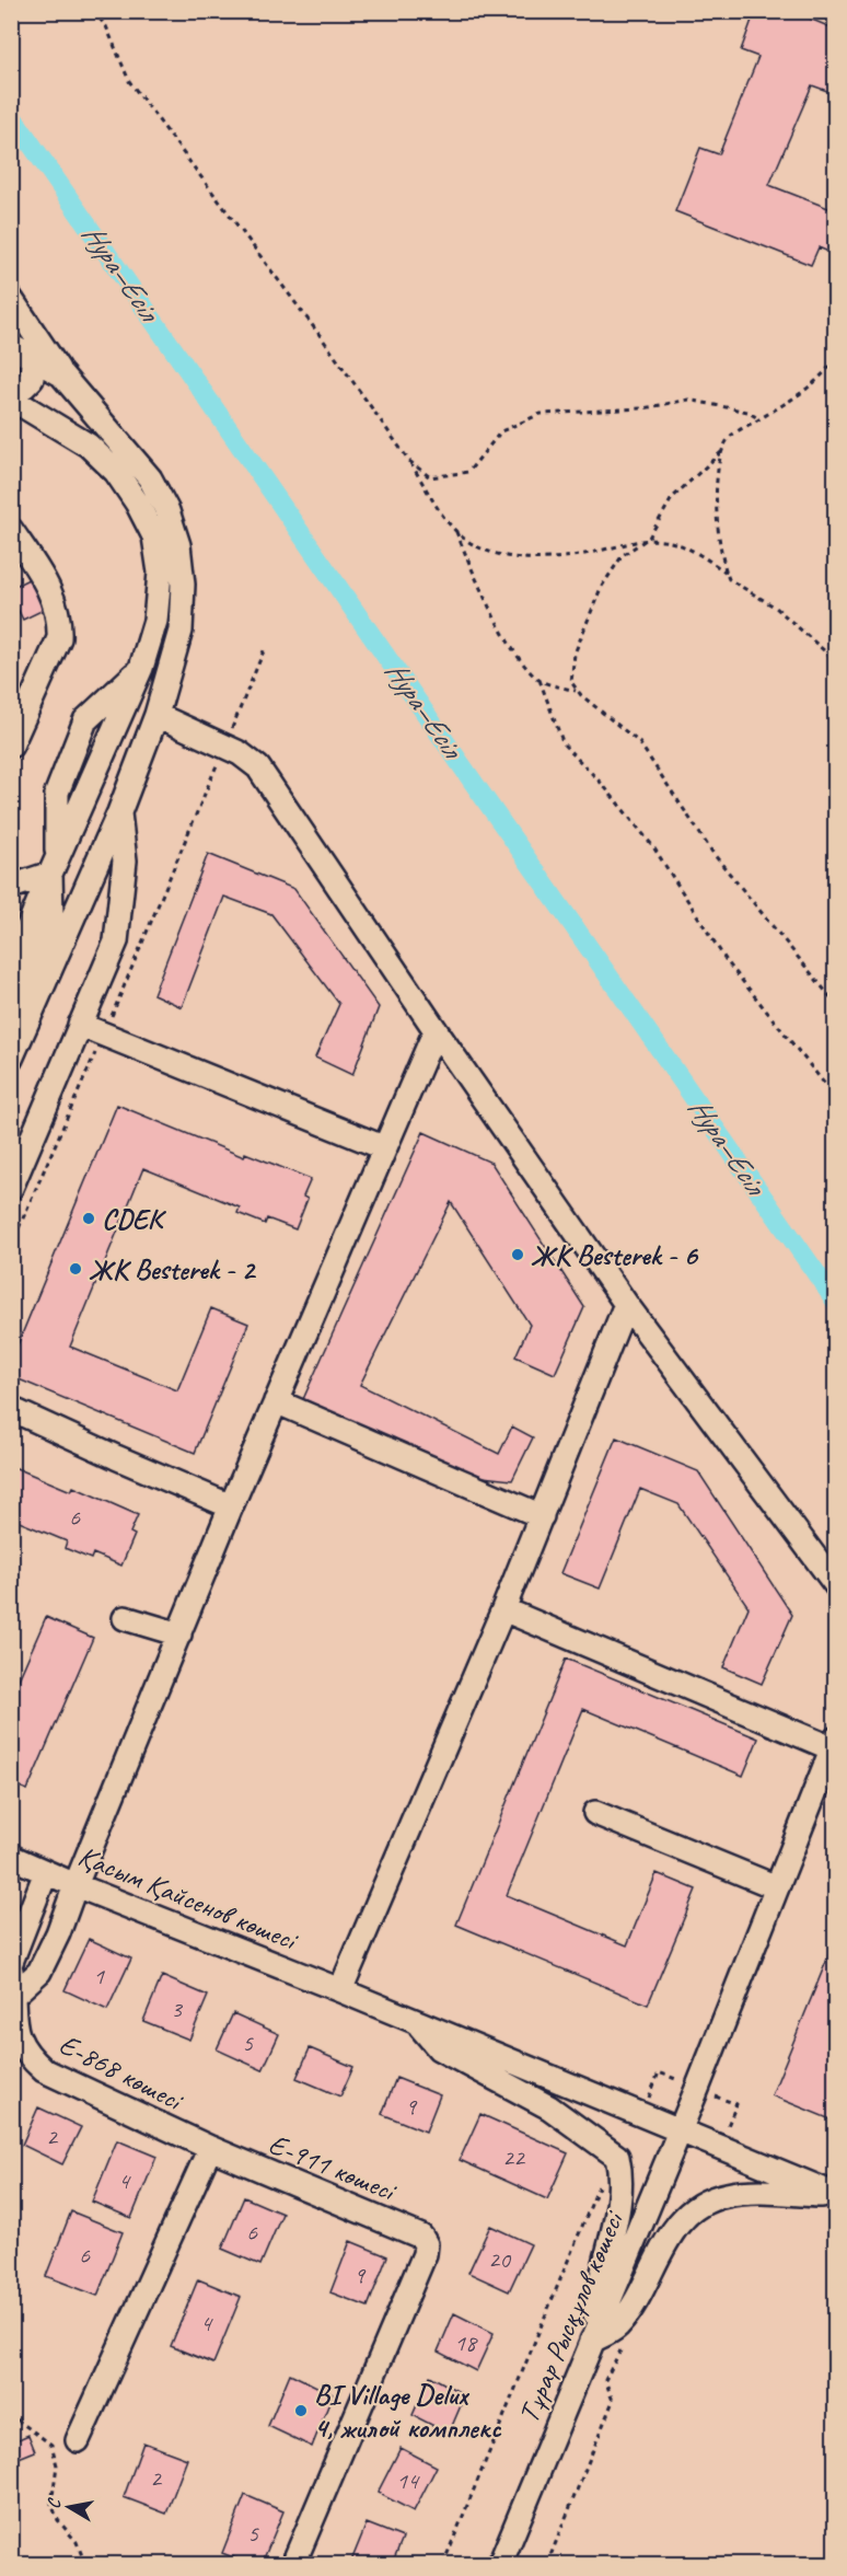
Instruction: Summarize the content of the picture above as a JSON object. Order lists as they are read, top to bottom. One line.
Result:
{"streets":{"street":["Қасым Қайсенов көшесі","Е-868 көшесі","Е-911 көшесі","Тұрар Рысқұлов көшесі"]},"crossings":[["Қасым Қайсенов көшесі","Тұрар Рысқұлов көшесі"],["Е-868 көшесі","Е-911 көшесі"]],"water":["Нура—Есіл"],"places":["CDEK","ЖК Besterek - 6","ЖК Besterek - 2","BI Village Delux 4, жилой комплекс"],"house_numbers":["6","1","3","5","9","2","22","4","6","6","20","9","4","18","2","14","5"],"north":"left"}
